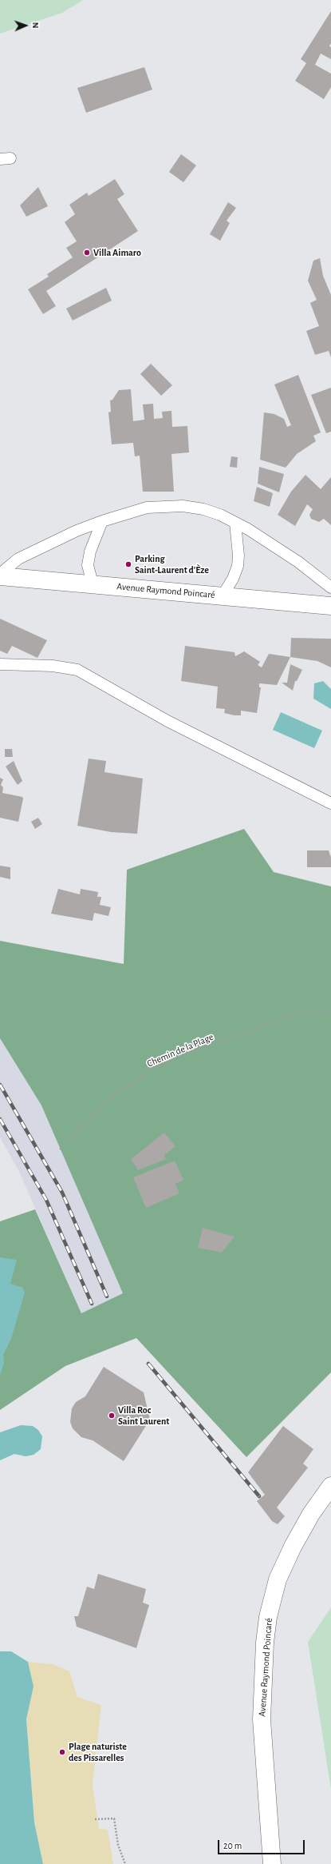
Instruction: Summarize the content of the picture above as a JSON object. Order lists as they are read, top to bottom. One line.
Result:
{"streets":{"main road":["Avenue Raymond Poincaré"],"path":["Chemin de la Plage"]},"places":["Villa Aimaro","Parking Saint-Laurent d'Èze","Villa Roc Saint Laurent","Plage naturiste des Pissarelles"],"scale_bar":"20 m","north":"right"}
